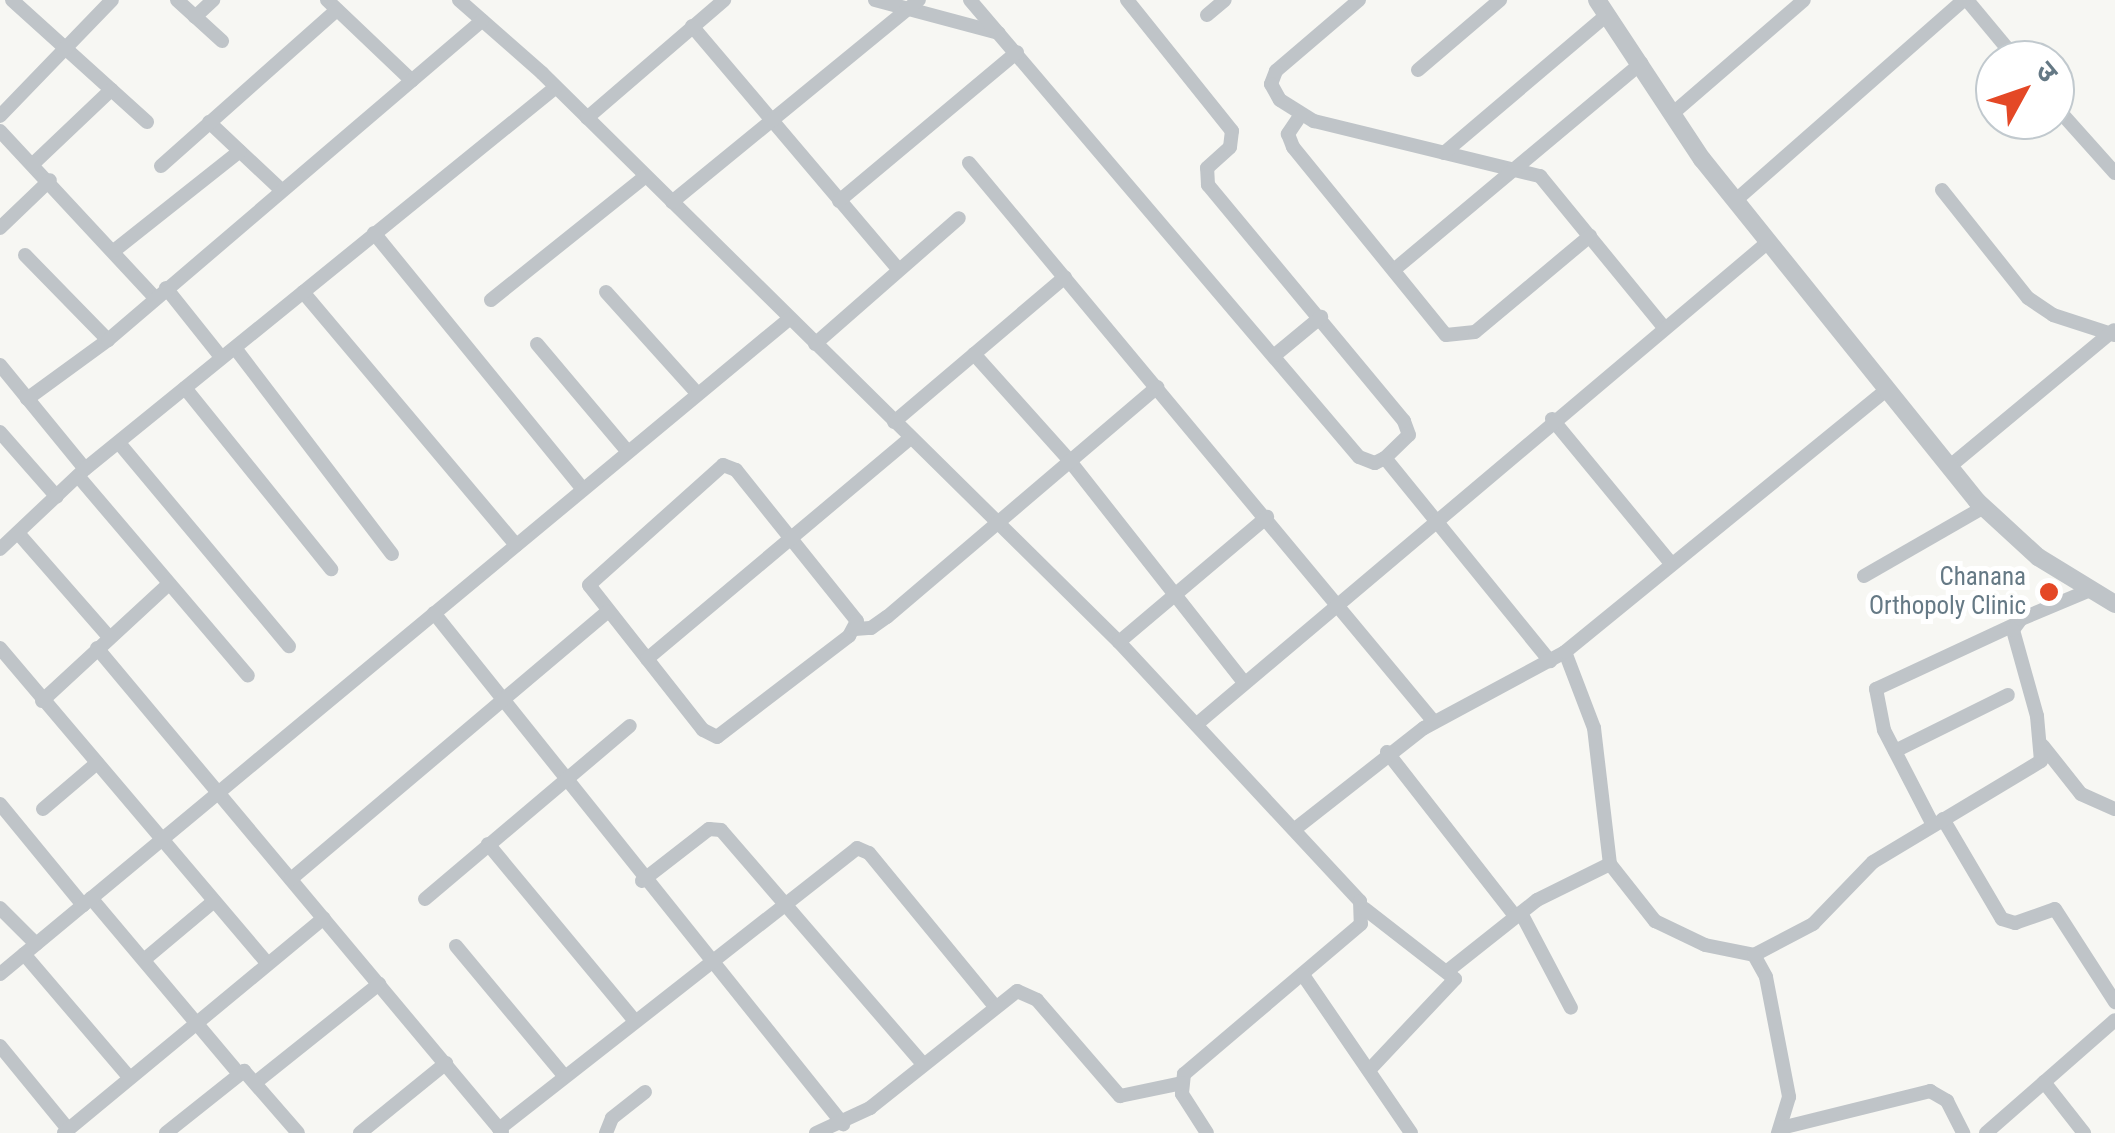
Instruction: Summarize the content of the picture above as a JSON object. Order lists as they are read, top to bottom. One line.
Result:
{"places":["Chanana Orthopoly Clinic"],"north":"top right"}
